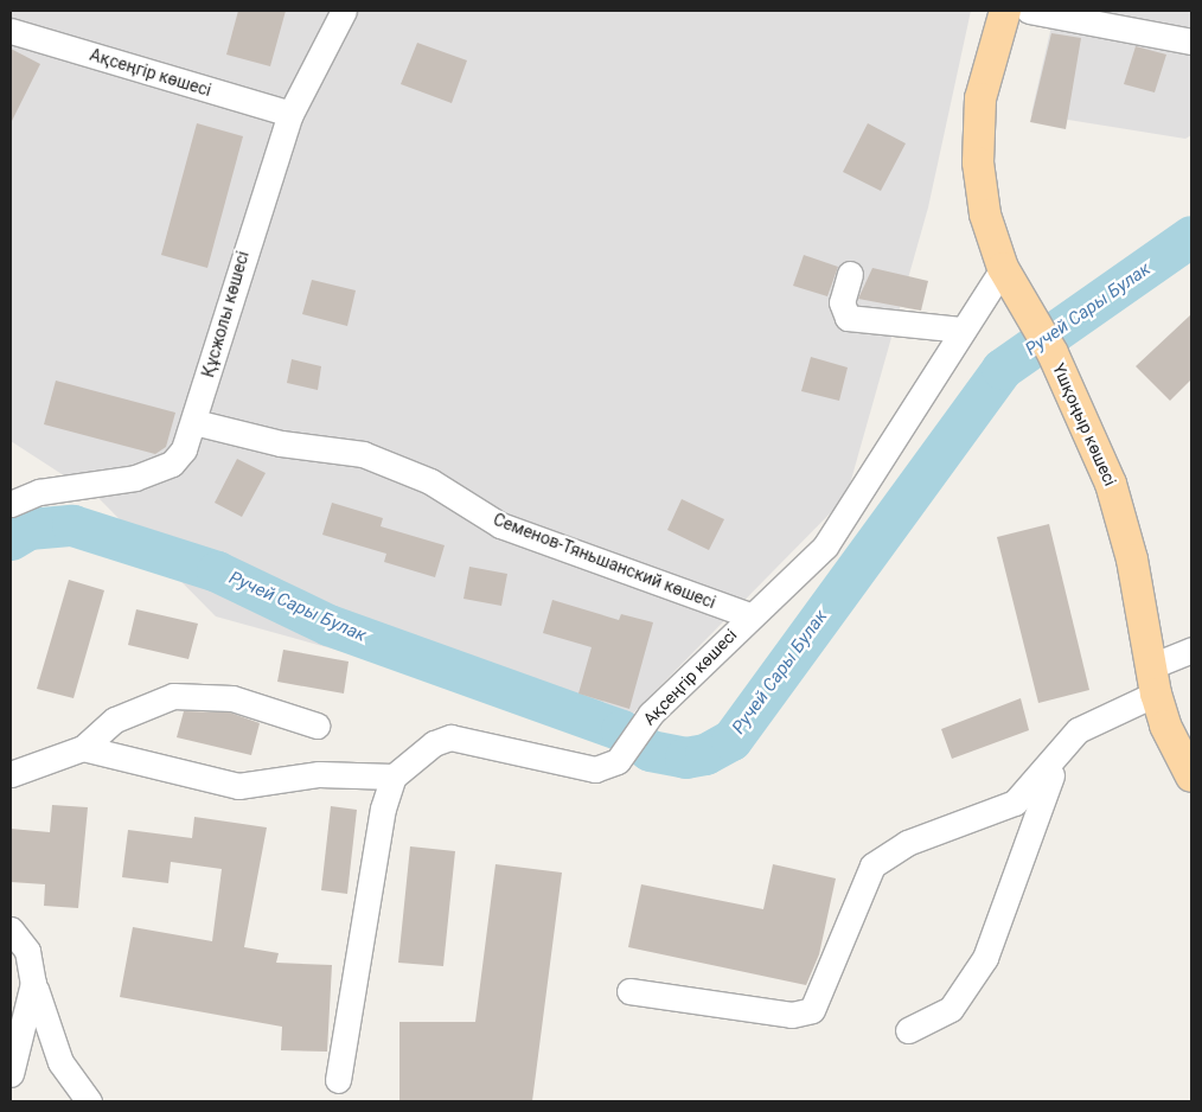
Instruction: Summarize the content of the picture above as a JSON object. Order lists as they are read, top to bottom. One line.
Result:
{"streets":{"main road":["Үшқоңыр көшесі"],"street":["Ақсеңгір көшесі","Құсжолы көшесі","Семенов-Тяньшанский көшесі"]},"crossings":[["Ақсеңгір көшесі","Құсжолы көшесі"],["Ақсеңгір көшесі","Үшқоңыр көшесі"],["Ақсеңгір көшесі","Семенов-Тяньшанский көшесі"],["Құсжолы көшесі","Семенов-Тяньшанский көшесі"]],"water":["Ручей Сары Булак"]}
